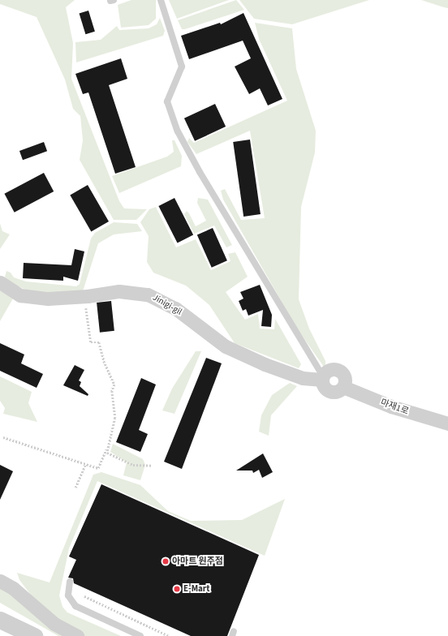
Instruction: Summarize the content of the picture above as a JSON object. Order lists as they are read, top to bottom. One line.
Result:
{"streets":{"street":["Jinigi-gil","마재1로"]},"crossings":[["Jinigi-gil","마재1로"]],"places":["아마트 원주점","E-Mart"]}
